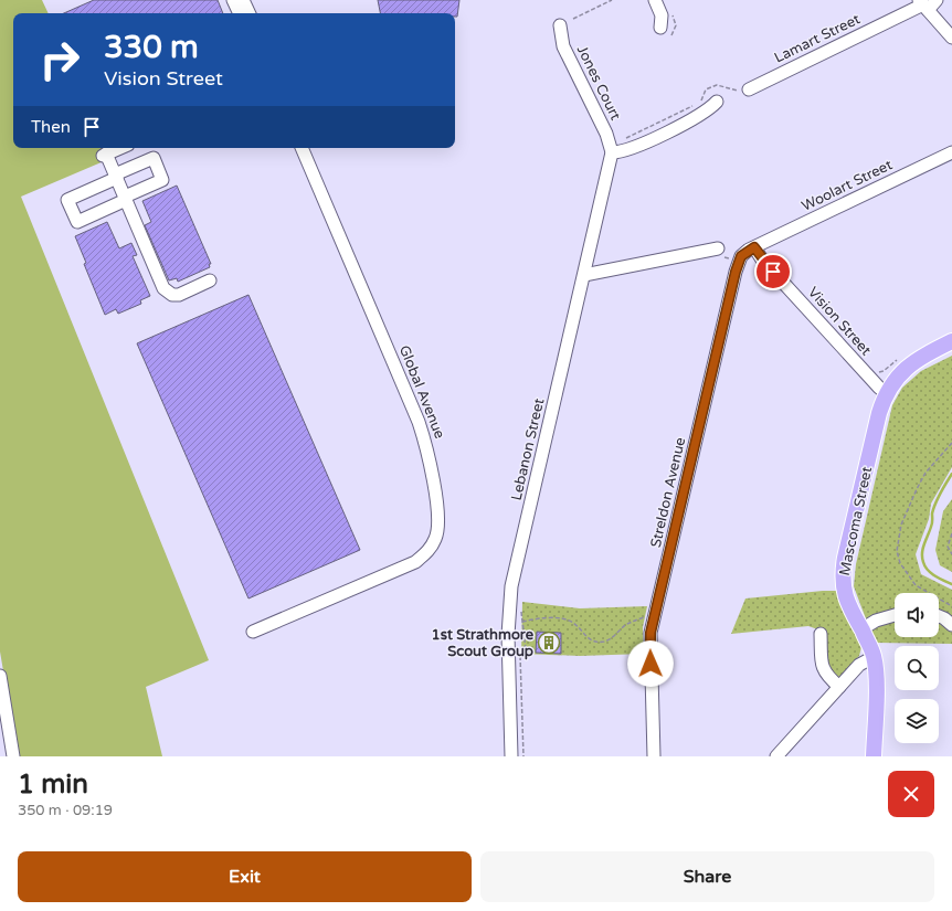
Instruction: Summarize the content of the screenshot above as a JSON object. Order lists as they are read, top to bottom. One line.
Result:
{"streets":{"main road":["Mascoma Street"],"street":["Lamart Street","Jones Court","Woolart Street","Vision Street","Global Avenue","Lebanon Street","Streldon Avenue"]},"crossings":[["Jones Court","Lebanon Street"],["Woolart Street","Vision Street"],["Woolart Street","Streldon Avenue"],["Vision Street","Streldon Avenue"],["Vision Street","Mascoma Street"]],"places":{"building":["1st Strathmore Scout Group"]},"page":{"turn":["330 m","Vision Street"],"then":"Then","heading":["1 min","350 m · 09:19"],"buttons":["Exit","Share"]}}
